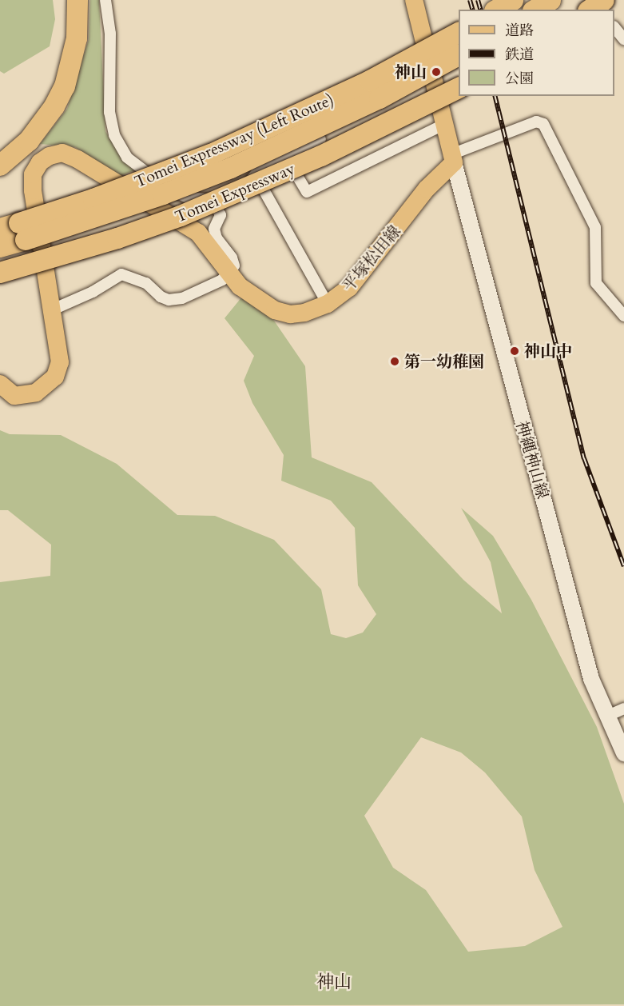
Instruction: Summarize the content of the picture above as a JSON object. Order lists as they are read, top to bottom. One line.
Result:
{"streets":{"highway":["Tomei Expressway (Left Route)","Tomei Expressway"],"main road":["平塚松田線","神縄神山線"]},"crossings":[["平塚松田線","神縄神山線"]],"districts":["神山"],"places":["神山","神山中","第一幼稚園"],"legend":["道路","鉄道","公園"]}
